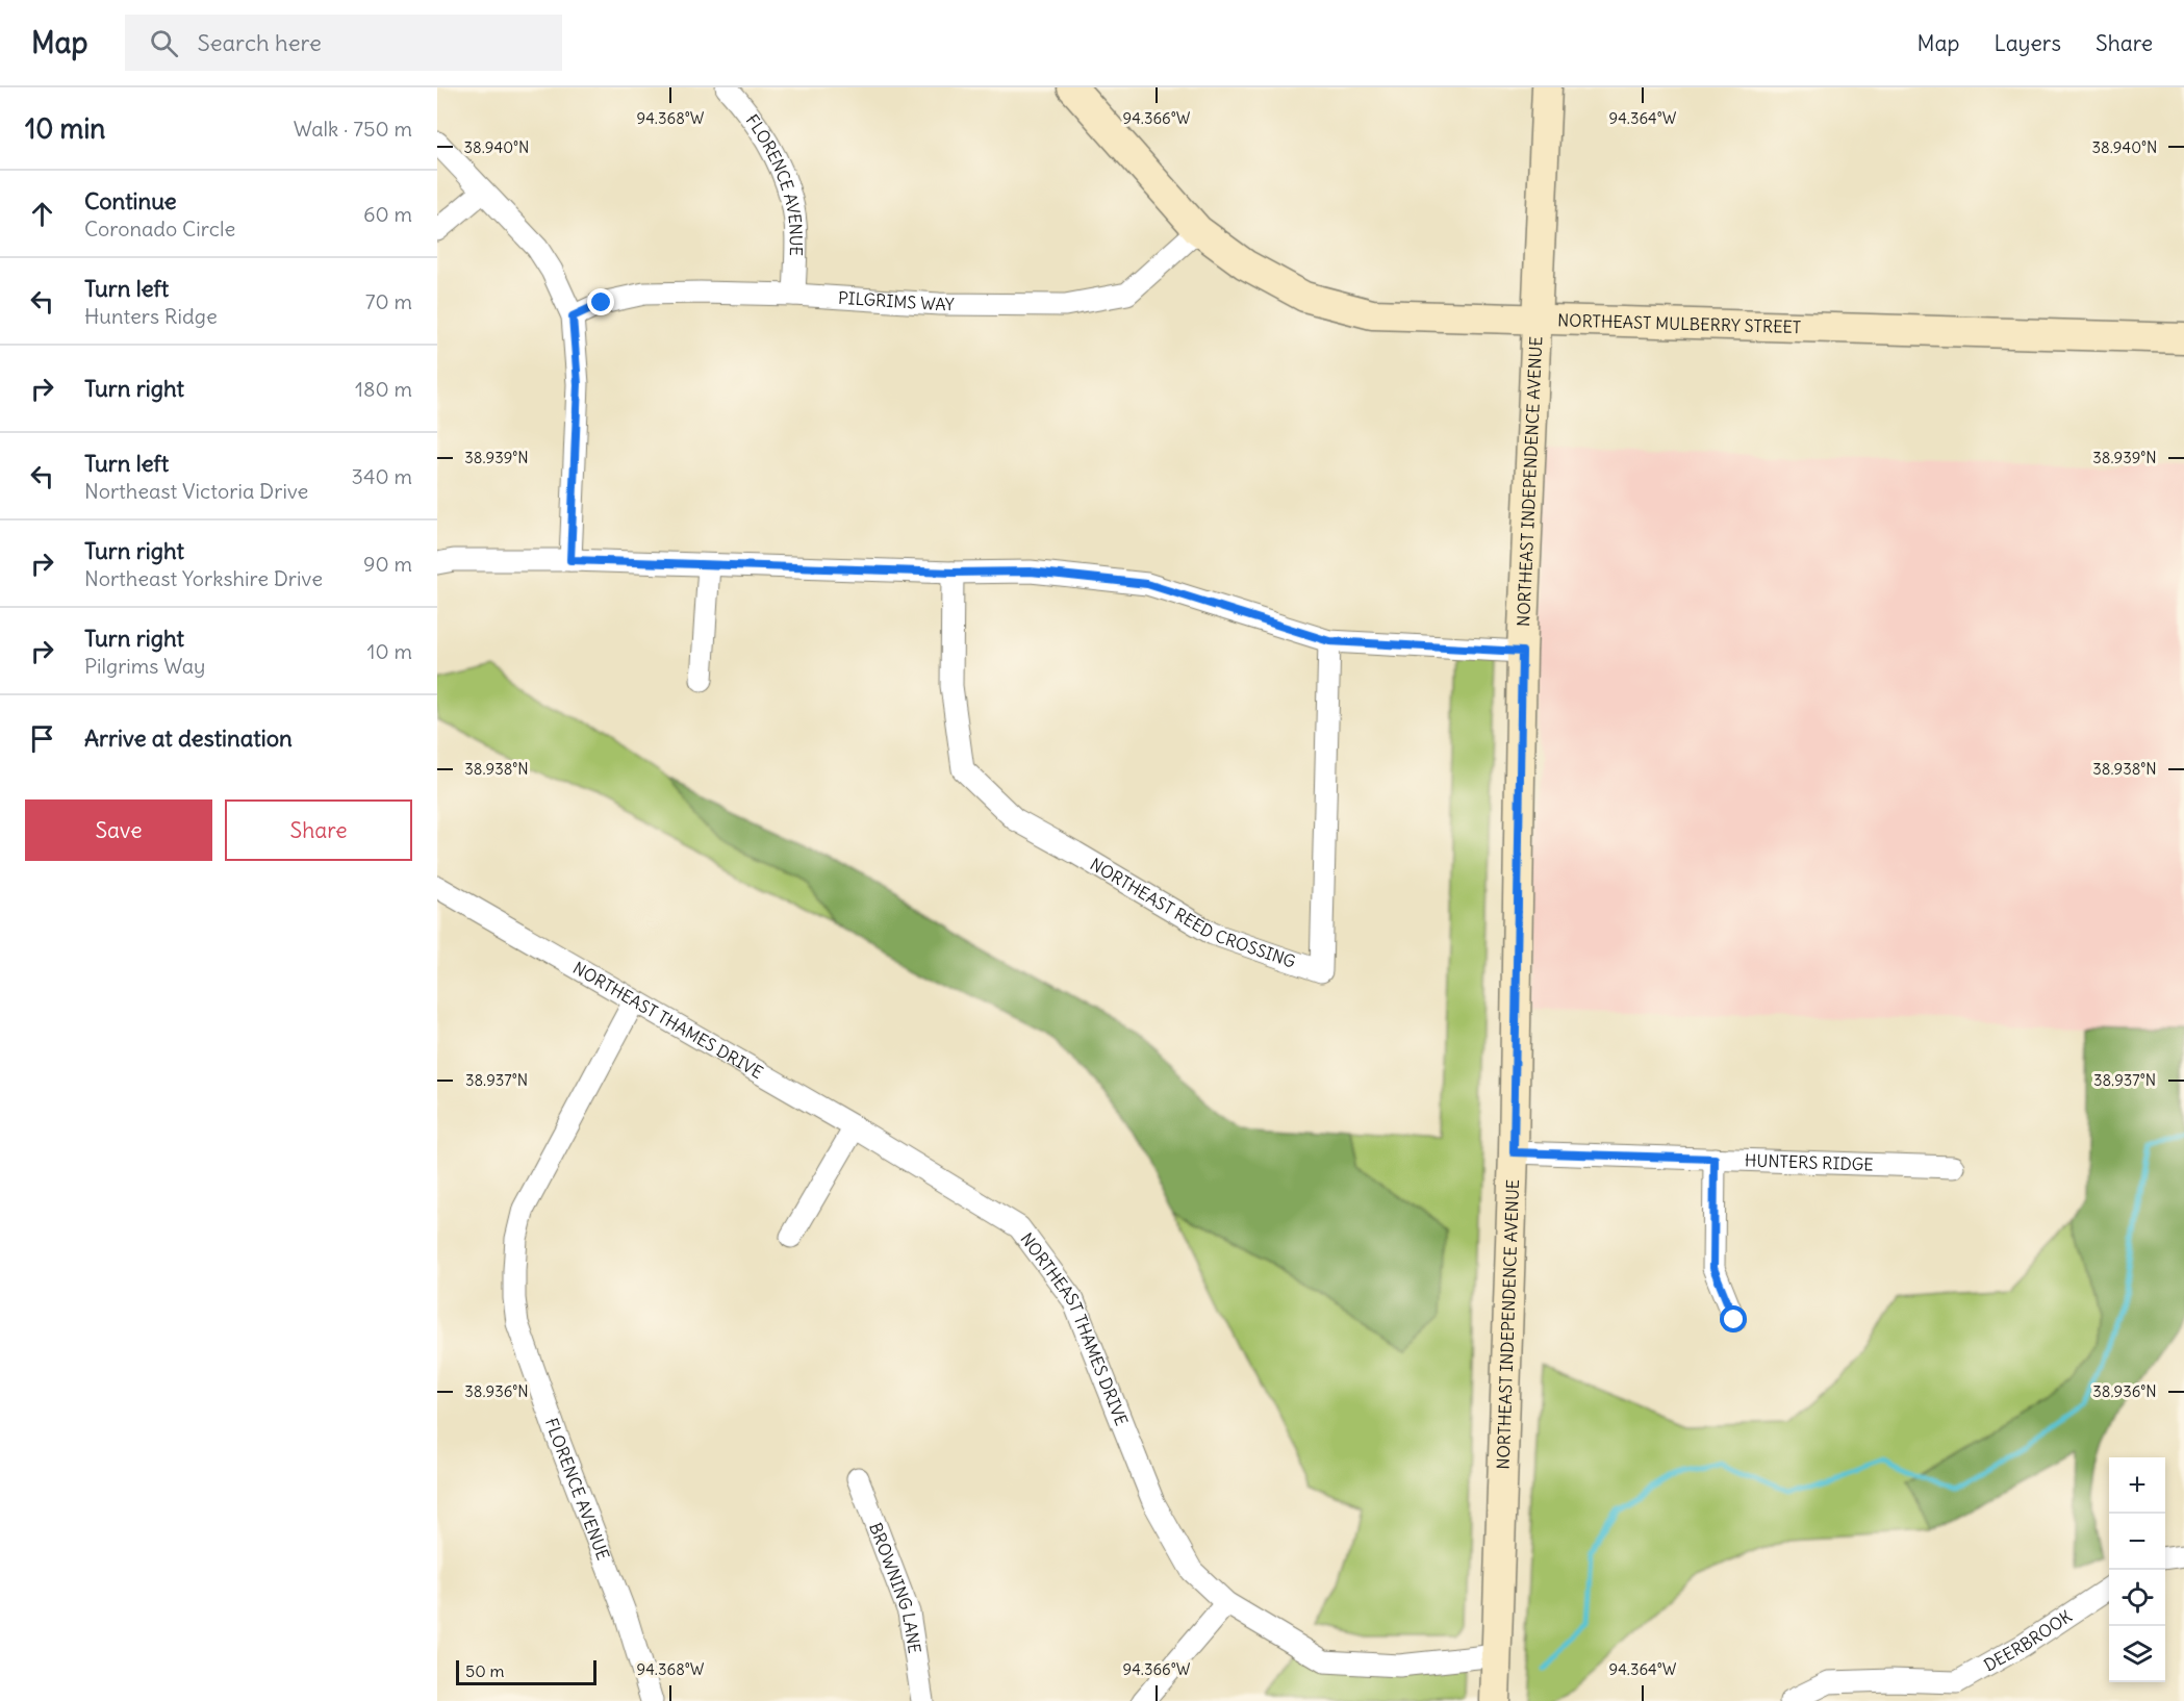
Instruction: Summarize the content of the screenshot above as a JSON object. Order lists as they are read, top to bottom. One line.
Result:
{"streets":{"street":["FLORENCE AVENUE","PILGRIMS WAY","NORTHEAST MULBERRY STREET","NORTHEAST INDEPENDENCE AVENUE","NORTHEAST REED CROSSING","NORTHEAST THAMES DRIVE","HUNTERS RIDGE","BROWNING LANE","DEERBROOK"]},"crossings":[["FLORENCE AVENUE","PILGRIMS WAY"],["FLORENCE AVENUE","NORTHEAST THAMES DRIVE"],["PILGRIMS WAY","NORTHEAST MULBERRY STREET"],["NORTHEAST MULBERRY STREET","NORTHEAST INDEPENDENCE AVENUE"],["NORTHEAST INDEPENDENCE AVENUE","NORTHEAST THAMES DRIVE"],["NORTHEAST INDEPENDENCE AVENUE","HUNTERS RIDGE"]],"scale_bar":"50 m","page":{"header":"Map","search":"Search here","nav":["Map","Layers","Share"],"heading":["10 min","Walk · 750 m"],"list":[["Continue","Coronado Circle","60 m"],["Turn left","Hunters Ridge","70 m"],["Turn right","180 m"],["Turn left","Northeast Victoria Drive","340 m"],["Turn right","Northeast Yorkshire Drive","90 m"],["Turn right","Pilgrims Way","10 m"],"Arrive at destination"],"buttons":["Save","Share"],"map_buttons":["+","−"],"scale":"50 m"},"coordinates":["94.368°W","94.366°W","94.364°W","38.940°N","38.939°N","38.938°N","38.937°N","38.936°N"]}
